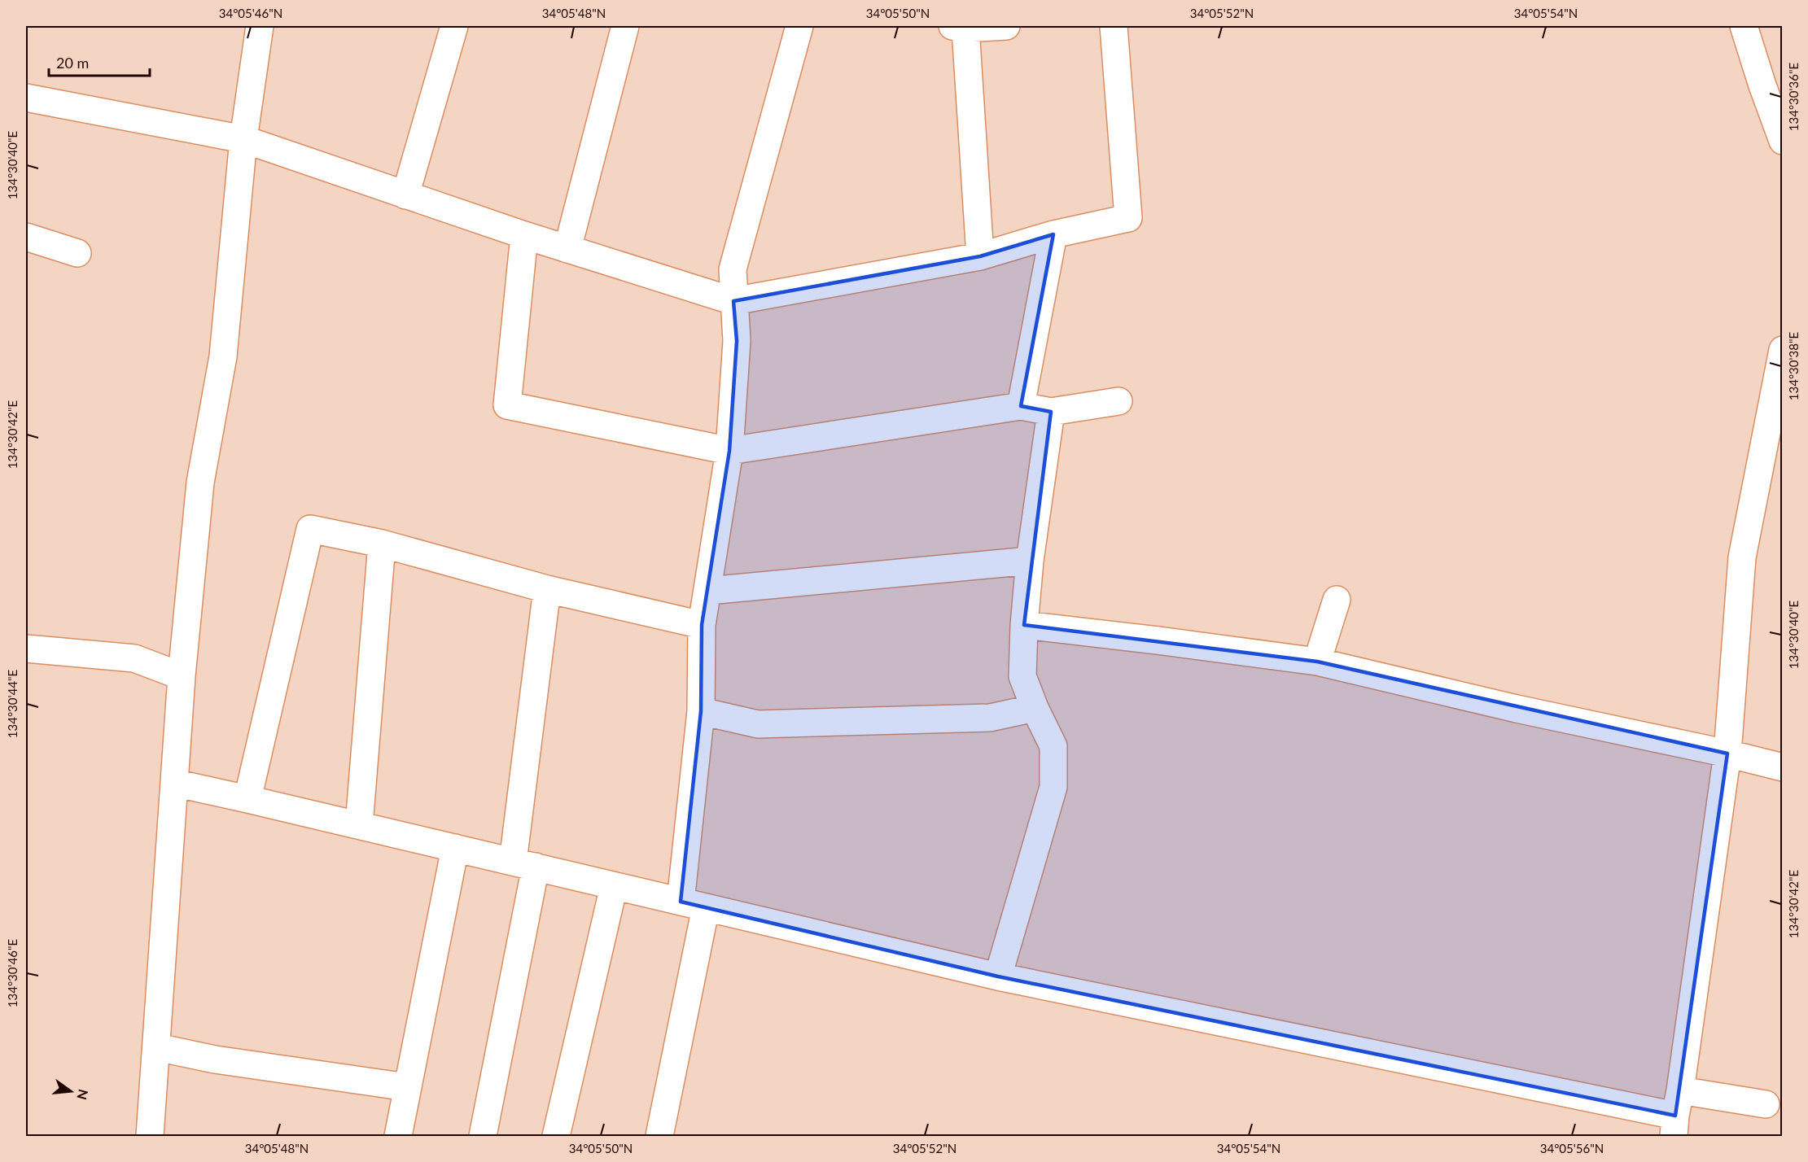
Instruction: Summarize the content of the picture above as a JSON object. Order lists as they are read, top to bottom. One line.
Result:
{"scale_bar":"20 m","north":"right","coordinates":["34°05'46\"N","34°05'48\"N","34°05'50\"N","34°05'52\"N","34°05'54\"N","134°30'36\"E","134°30'40\"E","134°30'38\"E","134°30'42\"E","134°30'44\"E","134°30'46\"E","34°05'56\"N"]}
